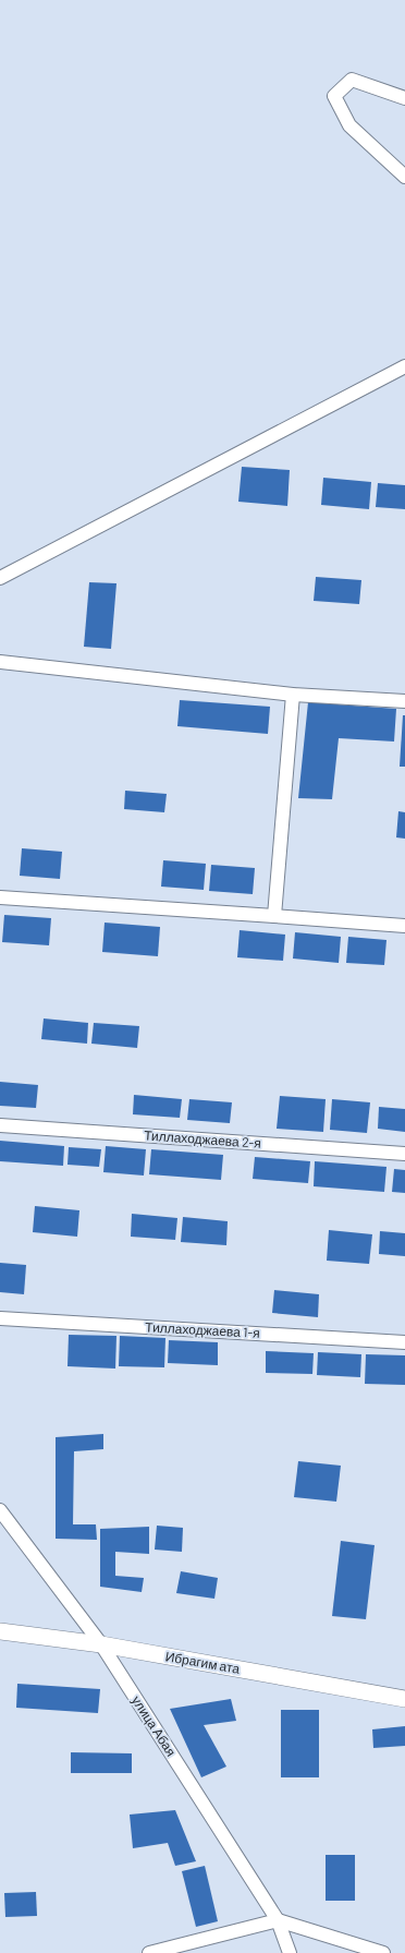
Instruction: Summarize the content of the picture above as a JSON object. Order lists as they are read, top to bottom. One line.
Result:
{"streets":{"street":["Тиллаходжаева 2-я","Тиллаходжаева 1-я","Ибрагим ата","улица Абая"]},"crossings":[["Ибрагим ата","улица Абая"]]}
